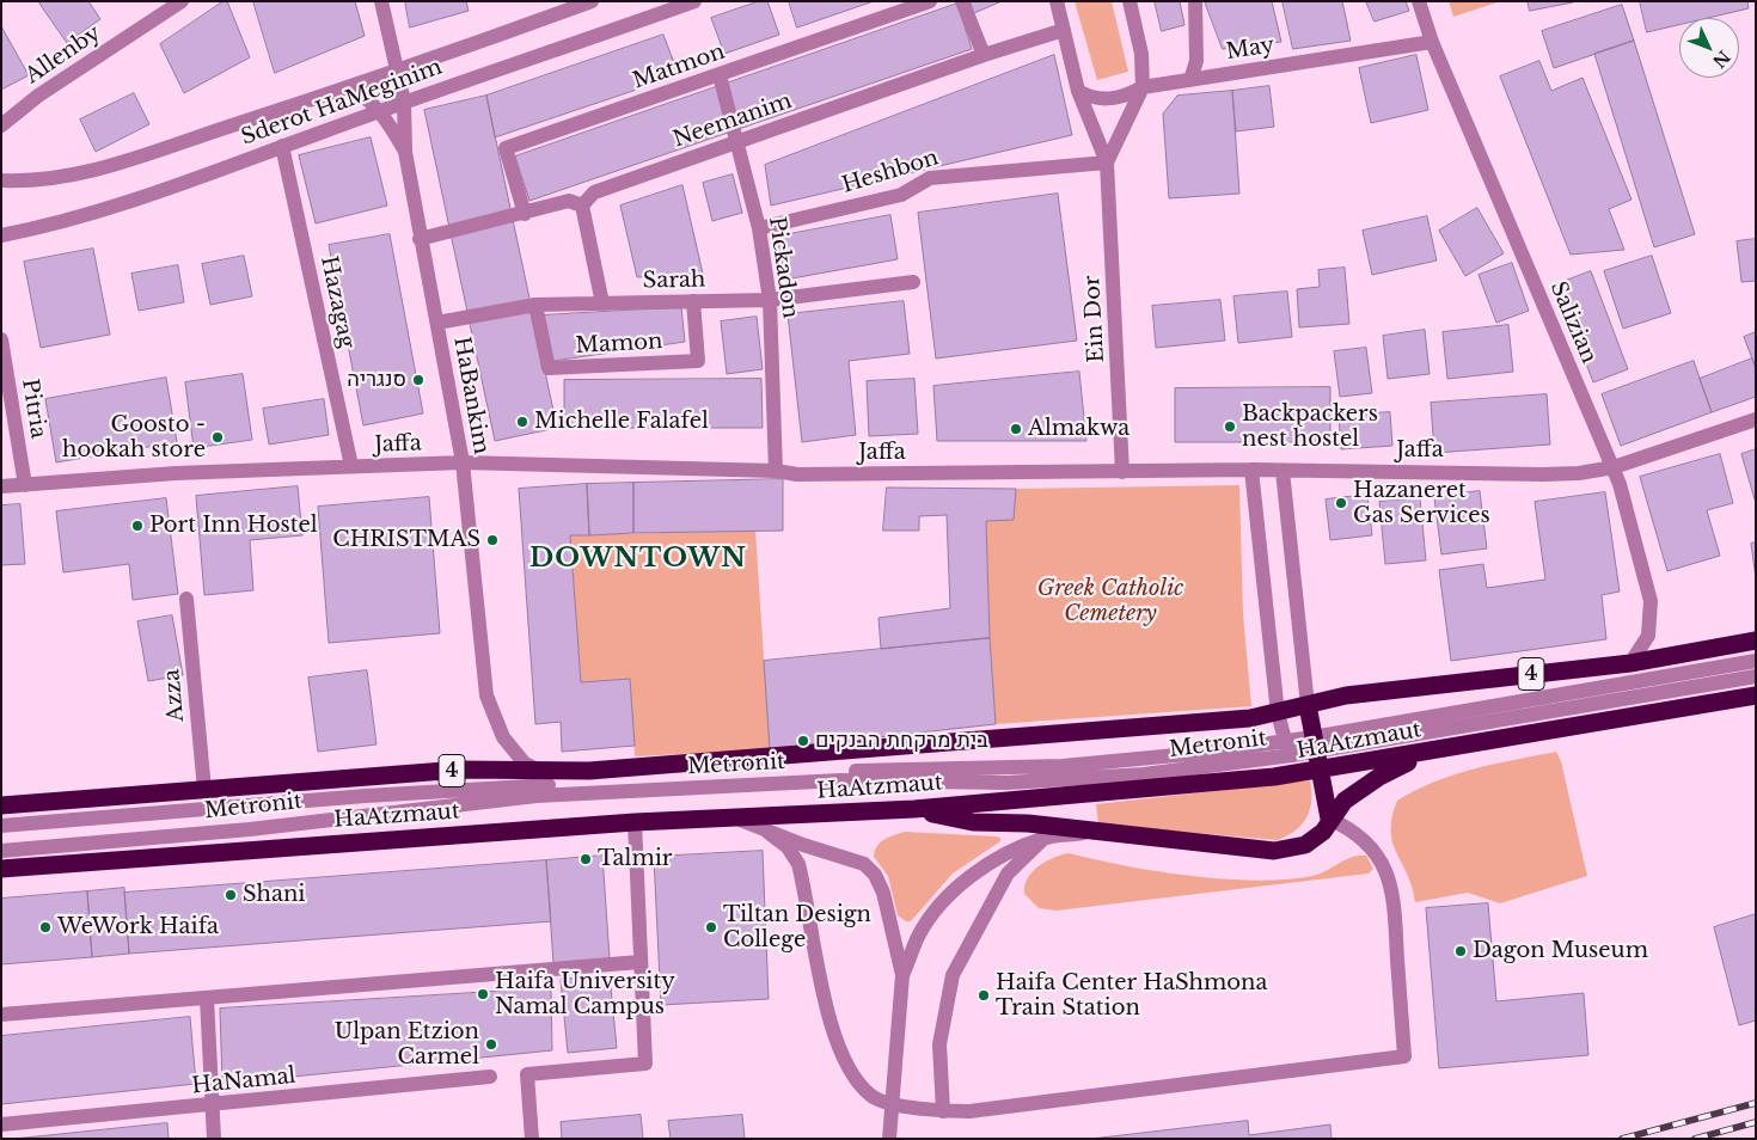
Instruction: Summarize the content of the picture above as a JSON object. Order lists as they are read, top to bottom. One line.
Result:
{"streets":{"highway":["4","HaAtzmaut"],"street":["May","Allenby","Matmon","Sderot HaMeginim","Neemanim","Heshbon","Pickadon","Sarah","Hazagag","Ein Dor","Salizian","Mamon","HaBankim","Pitria","Jaffa","Azza","Metronit","HaNamal"]},"crossings":[["May","Ein Dor"],["May","Salizian"],["Matmon","Pickadon"],["Sderot HaMeginim","Hazagag"],["Sderot HaMeginim","HaBankim"],["Neemanim","Pickadon"],["Neemanim","Ein Dor"],["Heshbon","Pickadon"],["Heshbon","Ein Dor"],["Pickadon","Sarah"],["Pickadon","Jaffa"],["Sarah","Mamon"],["Sarah","HaBankim"],["Hazagag","Jaffa"],["Ein Dor","Jaffa"],["Salizian","Jaffa"],["Salizian","HaAtzmaut"],["HaBankim","Jaffa"],["HaBankim","HaAtzmaut"],["Pitria","Jaffa"],["Azza","HaAtzmaut"]],"districts":["DOWNTOWN"],"parks":["Greek Catholic Cemetery"],"places":["סנגריה","Michelle Falafel","Backpackers nest hostel","Almakwa","Goosto - hookah store","Hazaneret Gas Services","Port Inn Hostel","CHRISTMAS","בית מרקחת הבנקים","Talmir","Shani","WeWork Haifa","Tiltan Design College","Dagon Museum","Haifa University Namal Campus","Haifa Center HaShmona Train Station","Ulpan Etzion Carmel"],"north":"bottom right"}
